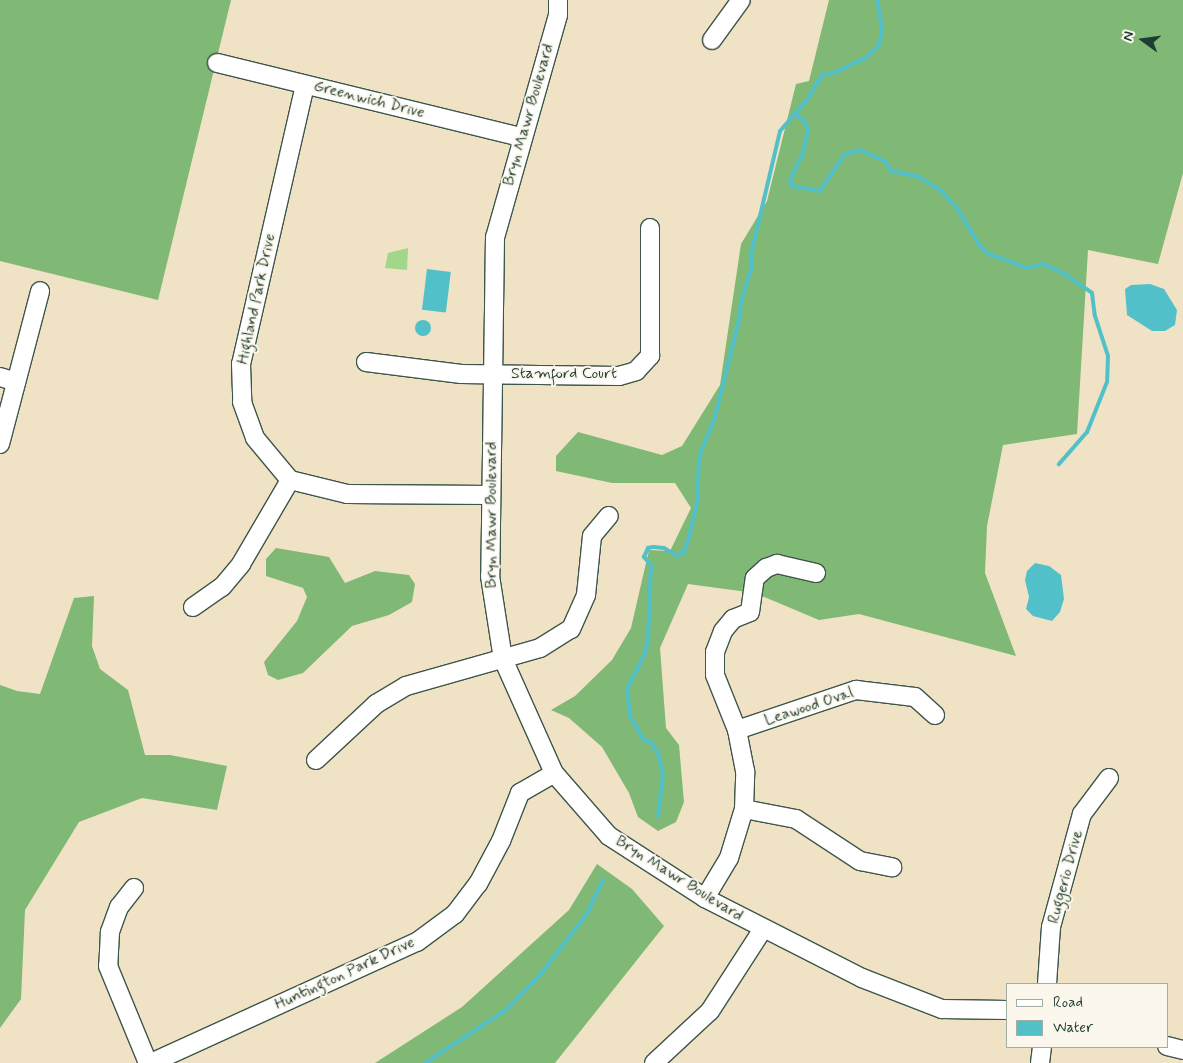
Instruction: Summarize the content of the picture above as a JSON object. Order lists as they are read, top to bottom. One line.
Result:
{"streets":{"street":["Greenwich Drive","Bryn Mawr Boulevard","Highland Park Drive","Stamford Court","Leawood Oval","Ruggerio Drive","Huntington Park Drive"]},"crossings":[["Greenwich Drive","Bryn Mawr Boulevard"],["Greenwich Drive","Highland Park Drive"],["Bryn Mawr Boulevard","Stamford Court"],["Bryn Mawr Boulevard","Huntington Park Drive"]],"legend":["Road","Water"],"north":"left"}
